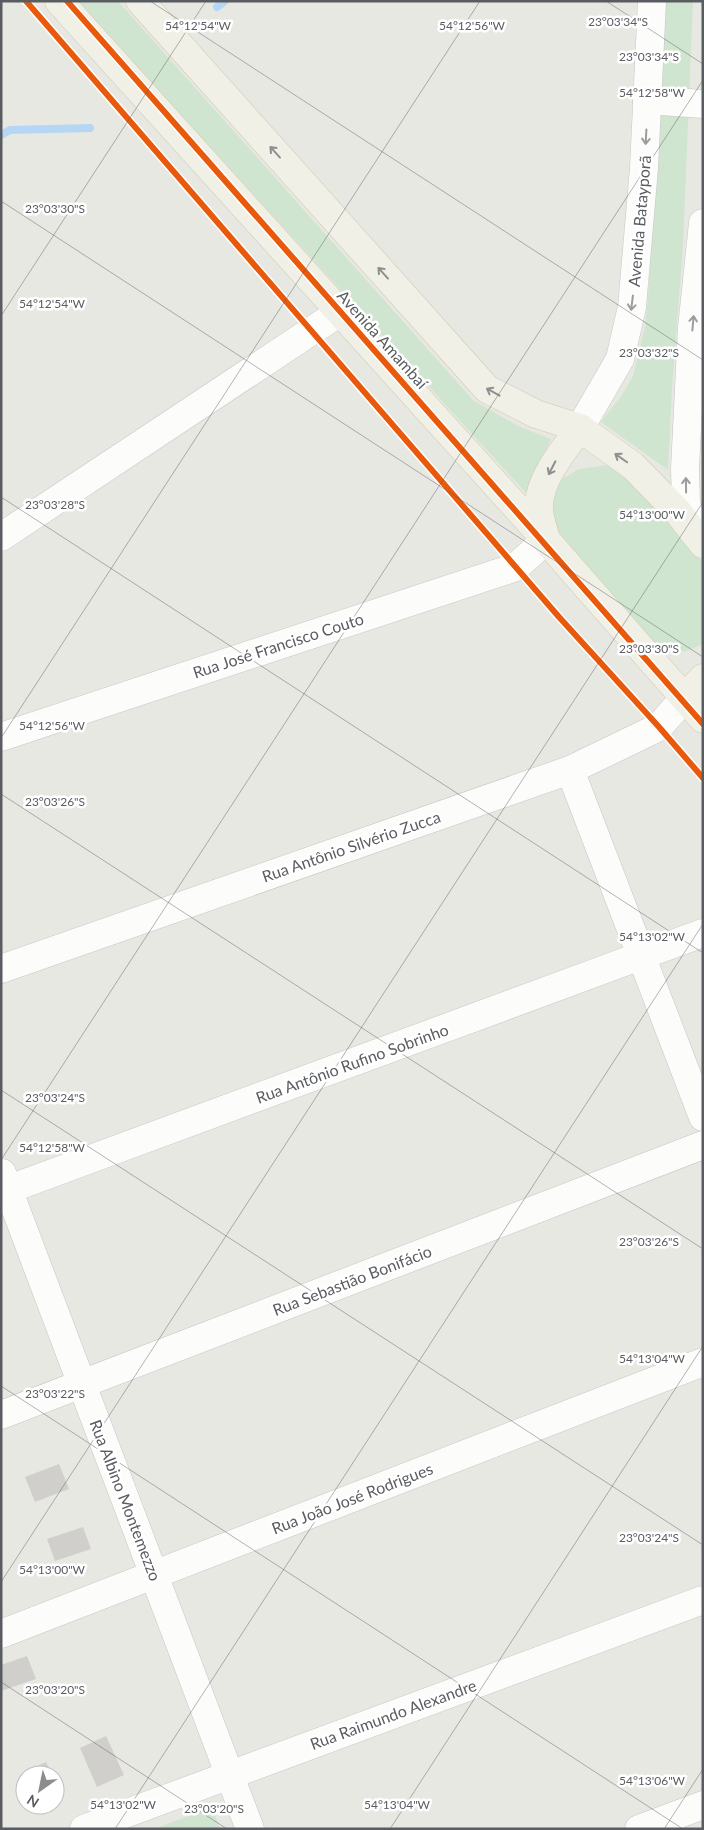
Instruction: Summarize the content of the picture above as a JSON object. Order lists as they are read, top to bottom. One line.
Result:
{"streets":{"main road":["Avenida Amambaí"],"street":["Avenida Batayporã","Rua José Francisco Couto","Rua Antônio Silvério Zucca","Rua Antônio Rufino Sobrinho","Rua Sebastião Bonifácio","Rua João José Rodrigues","Rua Albino Montemezzo","Rua Raimundo Alexandre"]},"crossings":[["Avenida Amambaí","Rua José Francisco Couto"],["Avenida Amambaí","Rua Antônio Silvério Zucca"],["Rua Antônio Rufino Sobrinho","Rua Albino Montemezzo"],["Rua Sebastião Bonifácio","Rua Albino Montemezzo"],["Rua João José Rodrigues","Rua Albino Montemezzo"],["Rua Albino Montemezzo","Rua Raimundo Alexandre"]],"north":"bottom left","coordinates":["23°03'34\"S","54°12'54\"W","54°12'56\"W","54°12'58\"W","23°03'30\"S","23°03'32\"S","23°03'28\"S","54°13'00\"W","23°03'26\"S","54°13'02\"W","23°03'24\"S","54°13'04\"W","23°03'22\"S","23°03'20\"S","54°13'06\"W"]}
